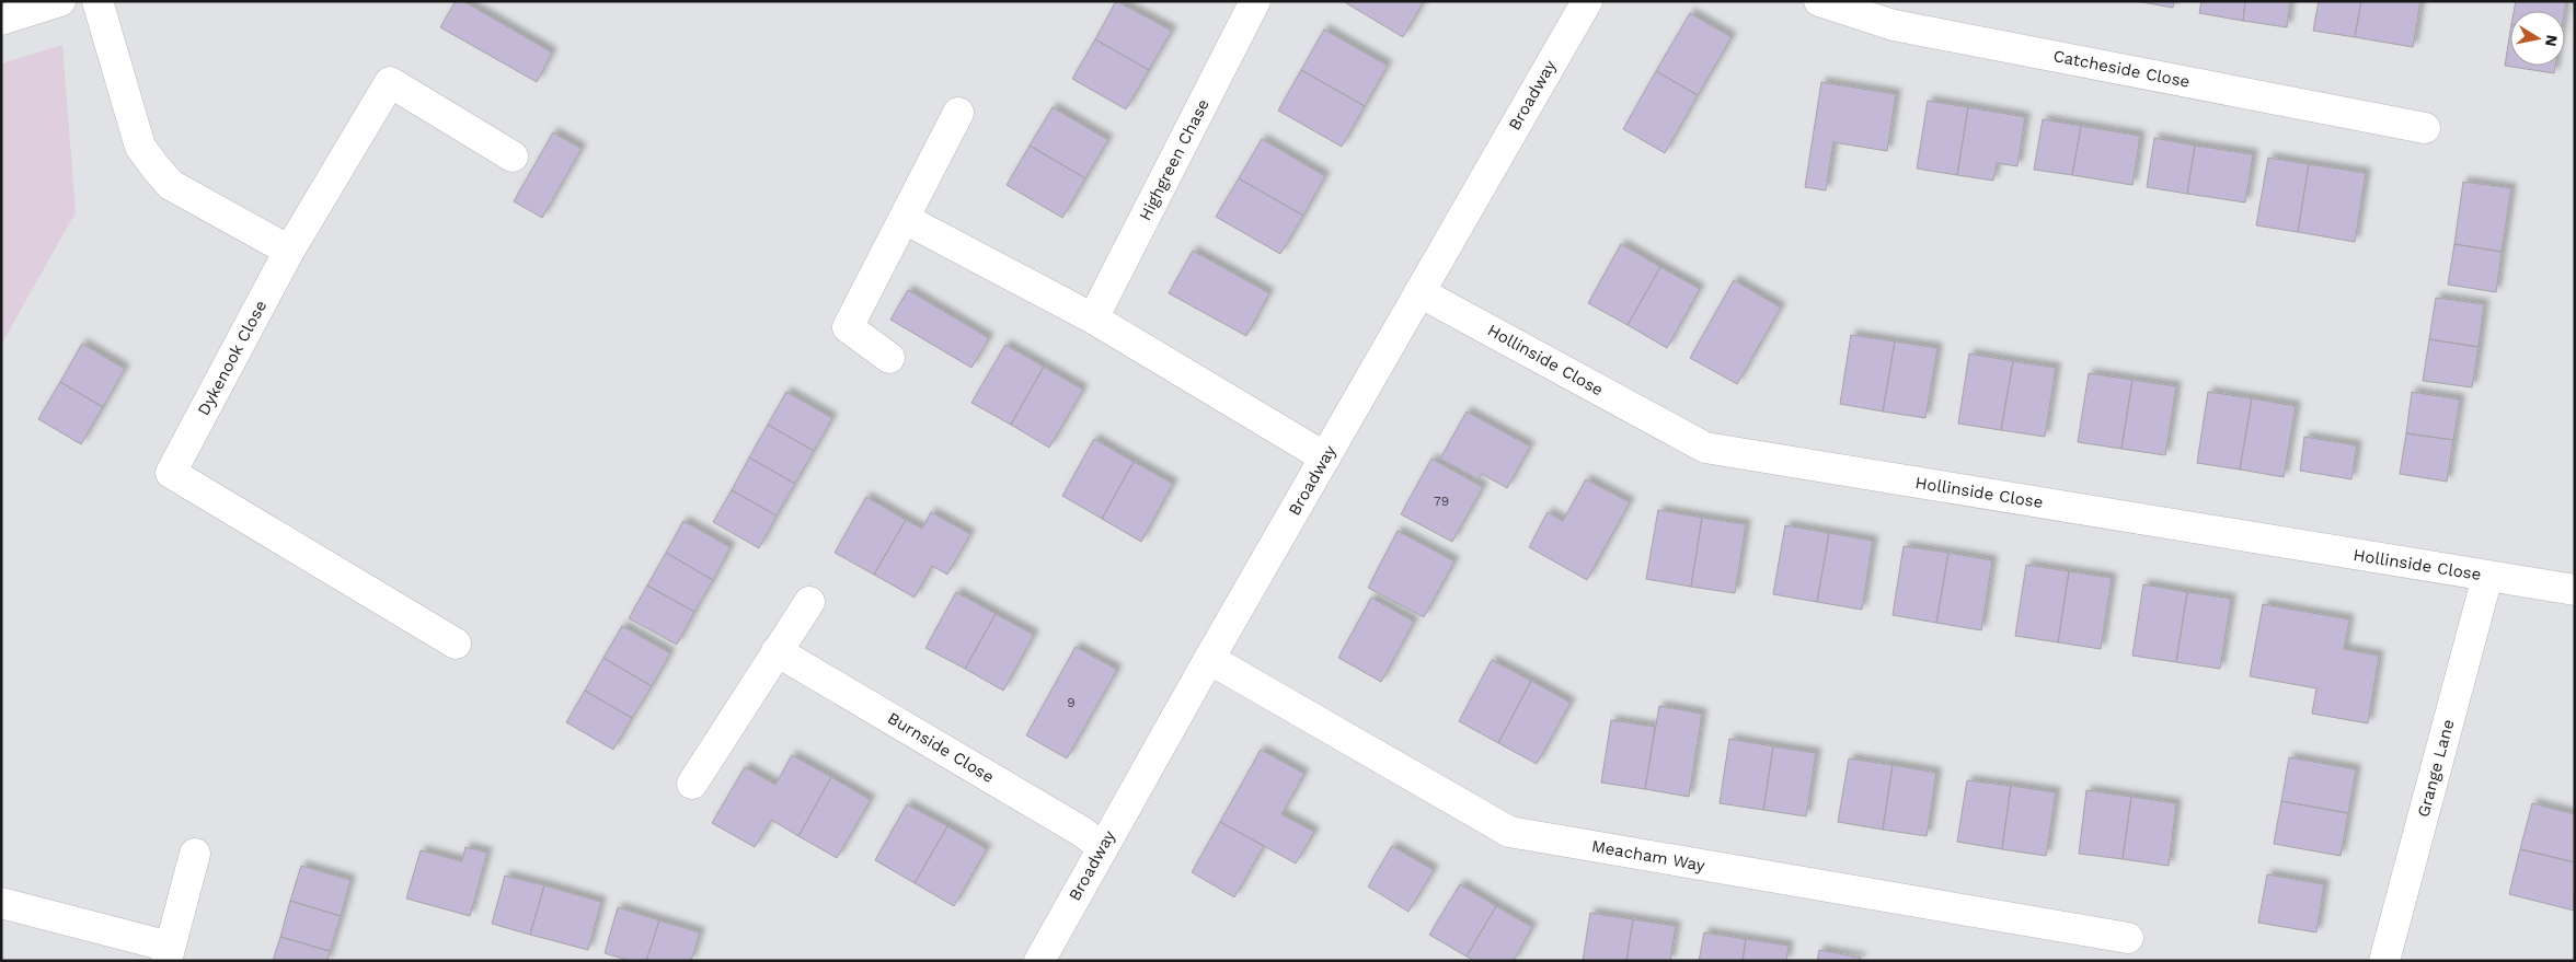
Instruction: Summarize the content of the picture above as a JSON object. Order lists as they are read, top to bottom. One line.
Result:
{"streets":{"street":["Catcheside Close","Broadway","Highgreen Chase","Dykenook Close","Hollinside Close","Burnside Close","Grange Lane","Meacham Way"]},"crossings":[["Broadway","Hollinside Close"],["Broadway","Burnside Close"],["Broadway","Meacham Way"],["Hollinside Close","Grange Lane"]],"house_numbers":["79","9"],"north":"right"}
